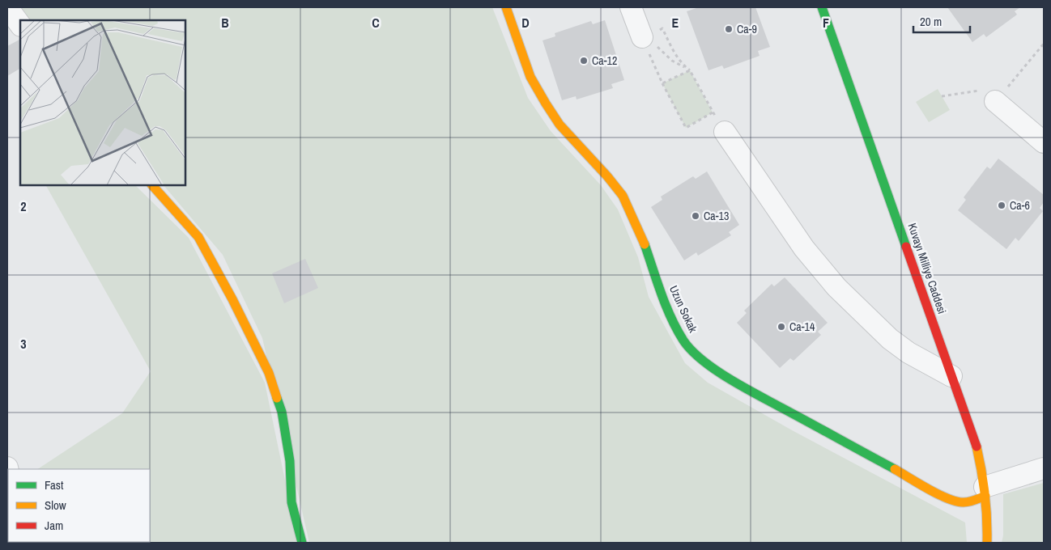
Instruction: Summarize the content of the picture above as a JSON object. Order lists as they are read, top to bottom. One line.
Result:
{"streets":{"street":["Kuvayı Milliye Caddesi","Uzun Sokak"]},"crossings":[["Kuvayı Milliye Caddesi","Uzun Sokak"]],"places":["Ca-9","Ca-12","Ca-6","Ca-13","Ca-14"],"legend":["Fast","Slow","Jam"],"scale_bar":"20 m","grid":{"columns":["B","C","D","E","F"],"rows":["2","3"]}}
